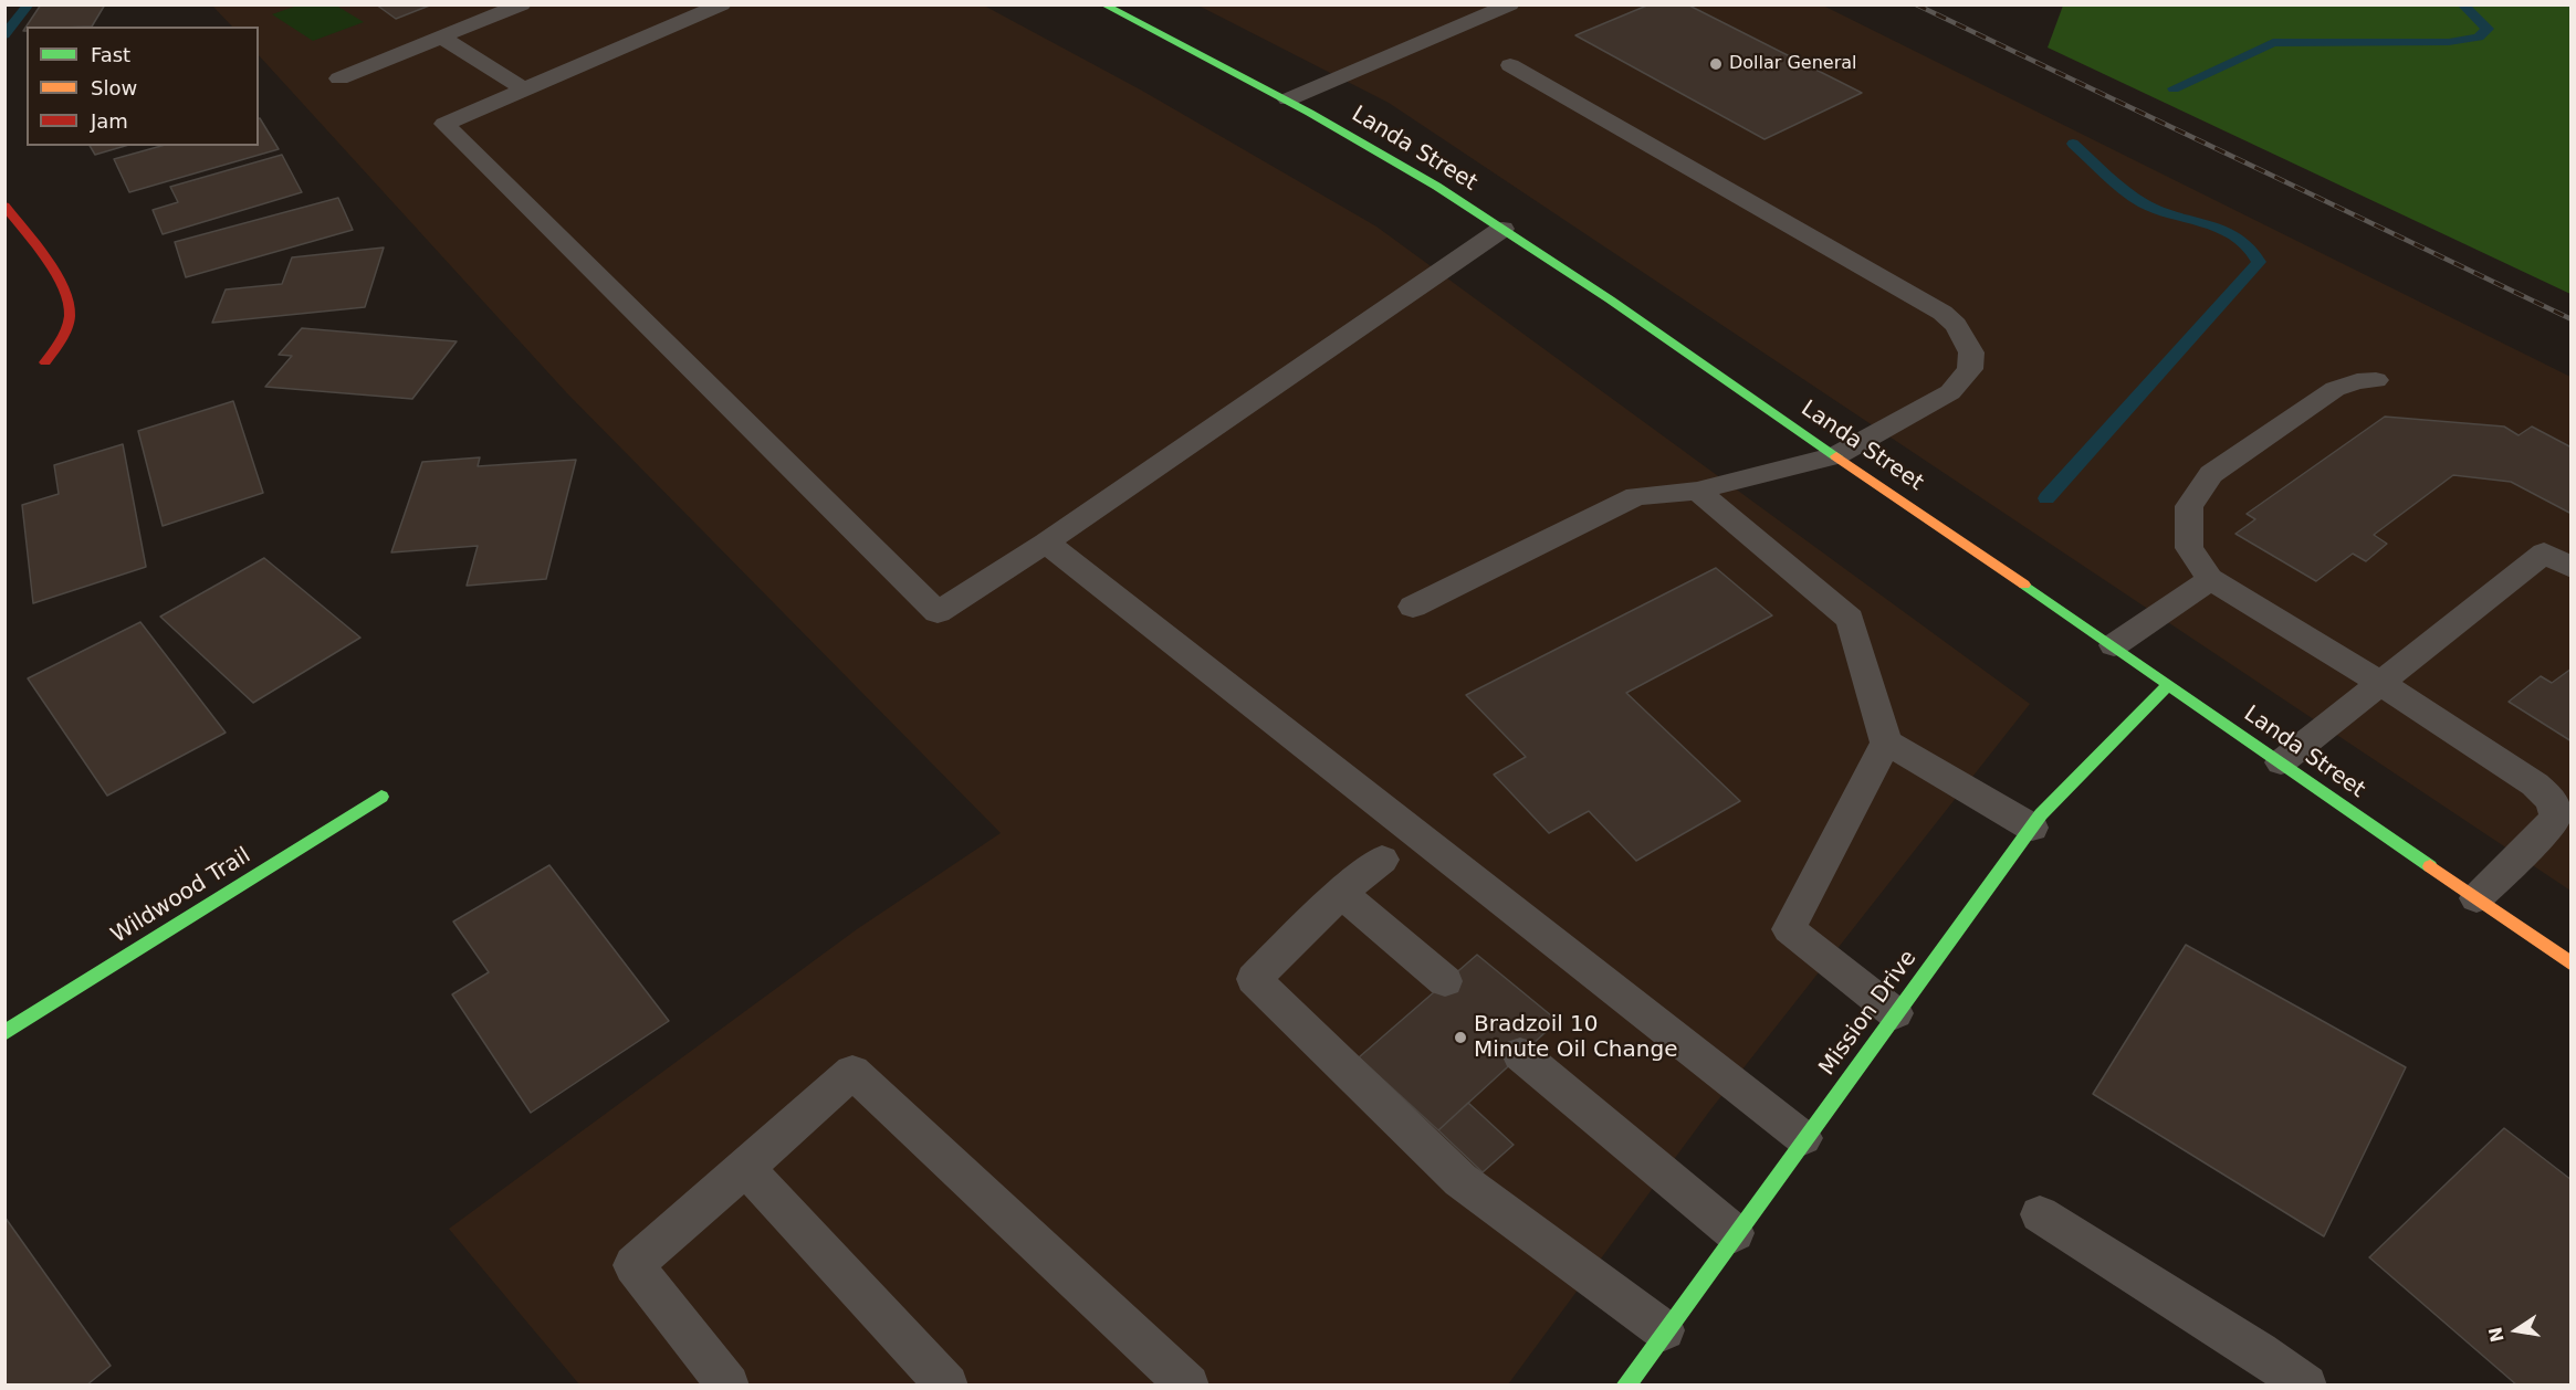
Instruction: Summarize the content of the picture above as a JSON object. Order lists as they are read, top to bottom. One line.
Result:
{"streets":{"street":["Landa Street","Wildwood Trail","Mission Drive"]},"crossings":[["Landa Street","Mission Drive"]],"places":["Dollar General","Bradzoil 10 Minute Oil Change"],"legend":["Fast","Slow","Jam"],"north":"left"}
